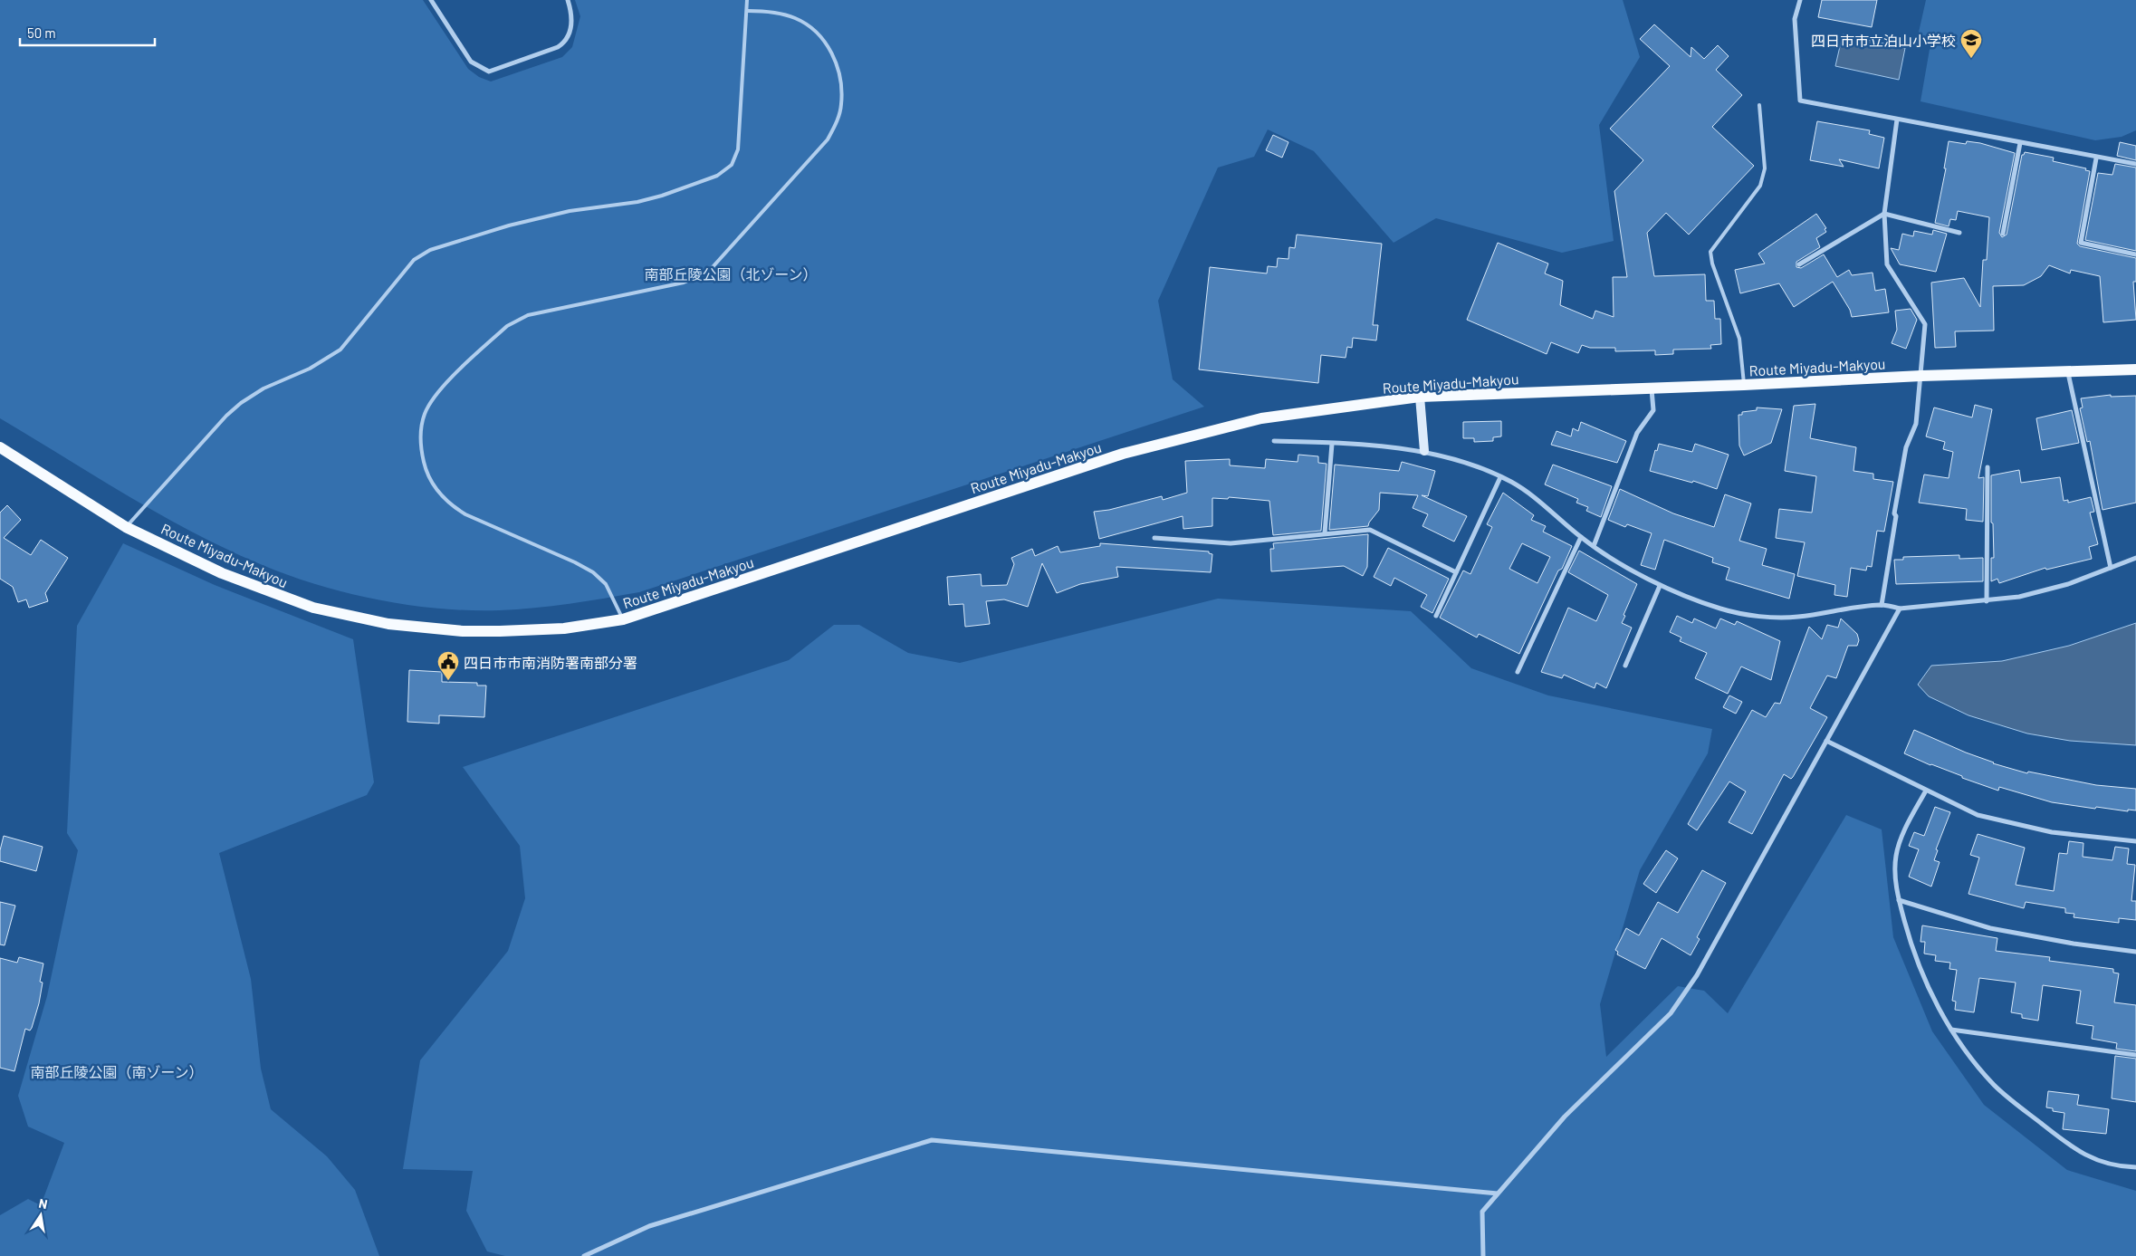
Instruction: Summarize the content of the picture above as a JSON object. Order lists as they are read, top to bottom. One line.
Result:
{"streets":{"main road":["Route Miyadu-Makyou"]},"parks":["南部丘陵公園（北ゾーン）","南部丘陵公園（南ゾーン）"],"places":{"school or university":["四日市市立泊山小学校"],"public building":["四日市市南消防署南部分署"]},"scale_bar":"50 m","north":"top"}
